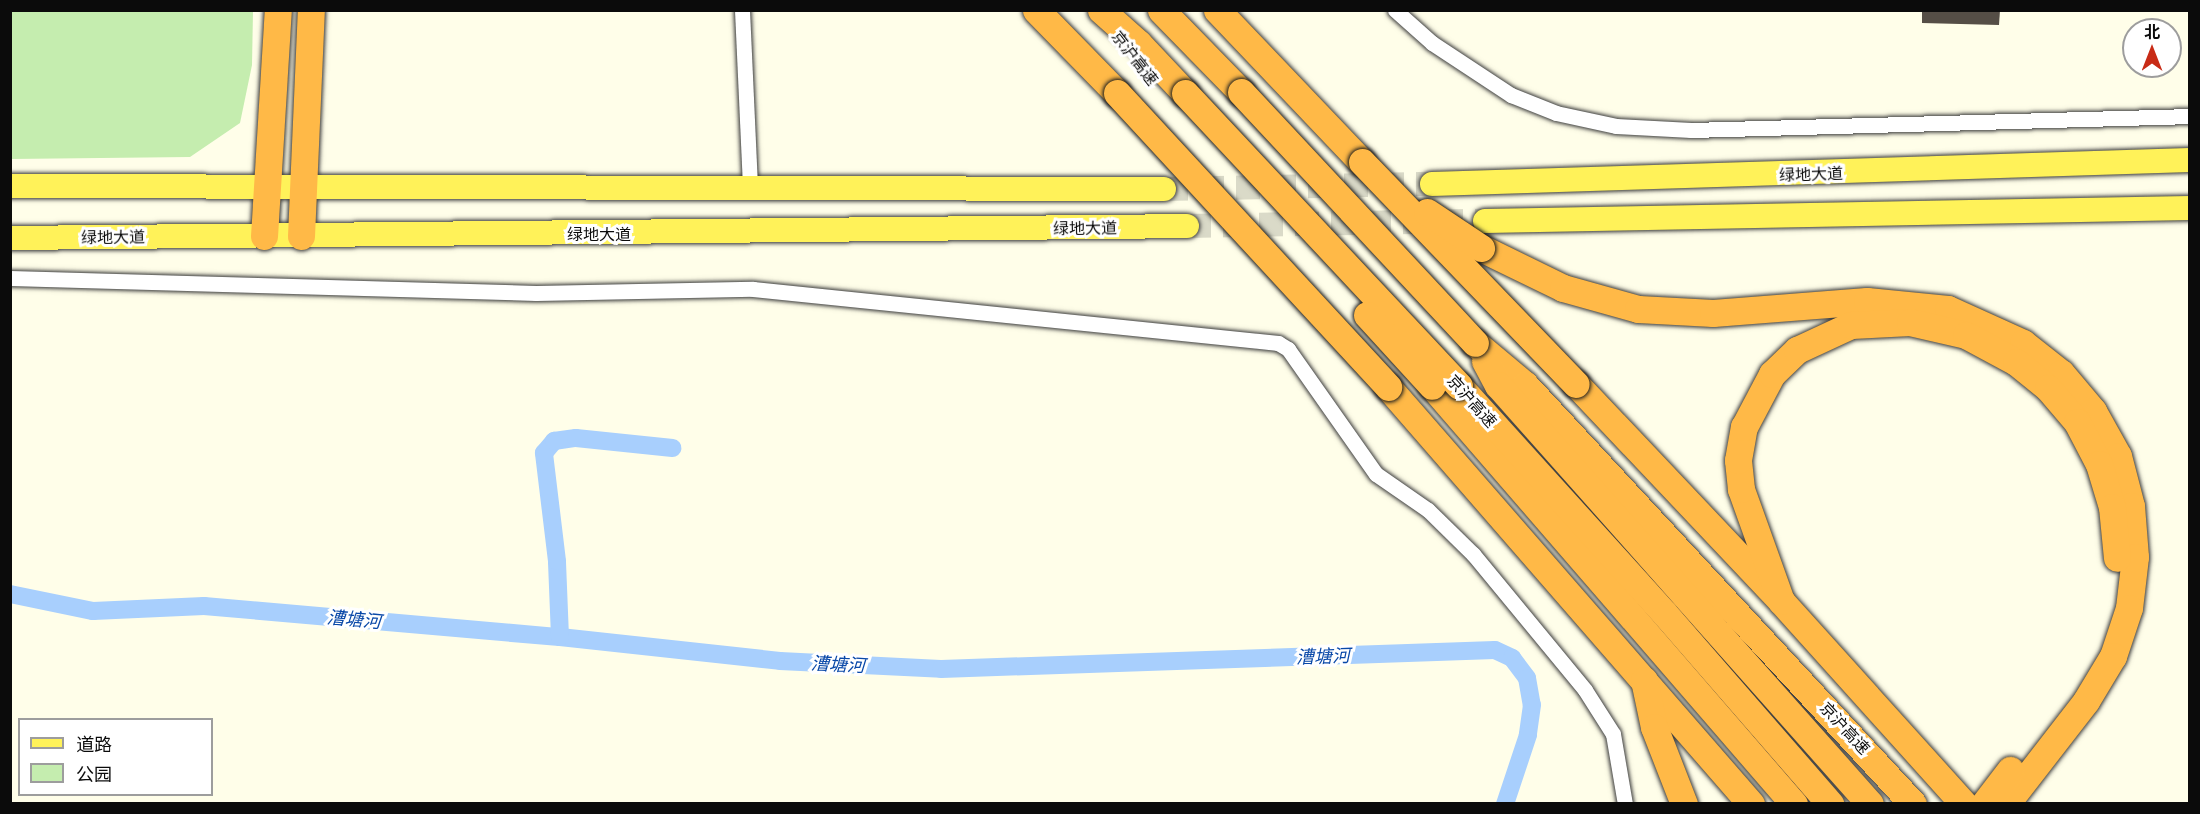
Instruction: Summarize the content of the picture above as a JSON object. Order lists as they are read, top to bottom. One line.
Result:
{"streets":{"highway":["京沪高速"],"main road":["绿地大道"]},"water":["漕塘河"],"legend":["道路","公园"],"north":"top"}
